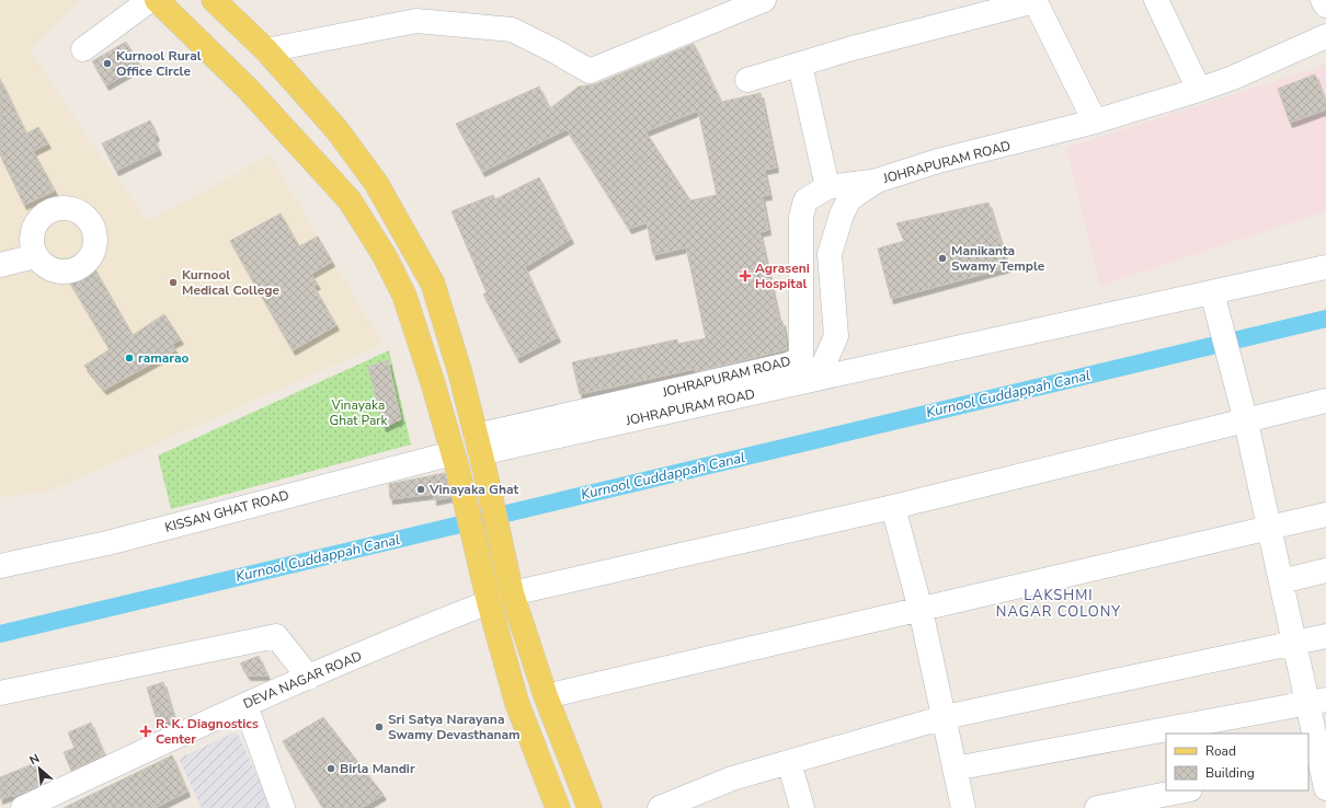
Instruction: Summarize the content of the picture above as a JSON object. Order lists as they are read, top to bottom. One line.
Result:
{"streets":{"street":["JOHRAPURAM ROAD","KISSAN GHAT ROAD","DEVA NAGAR ROAD"]},"districts":["LAKSHMI NAGAR COLONY"],"water":["Kurnool Cuddappah Canal"],"parks":["Vinayaka Ghat Park"],"places":{"other":["Kurnool Rural Office Circle","Manikanta Swamy Temple","Kurnool Medical College","ramarao","Vinayaka Ghat","Sri Satya Narayana Swamy Devasthanam","Birla Mandir"],"health":["Agraseni Hospital","R. K. Diagnostics Center"]},"legend":["Road","Building"],"north":"top left"}
